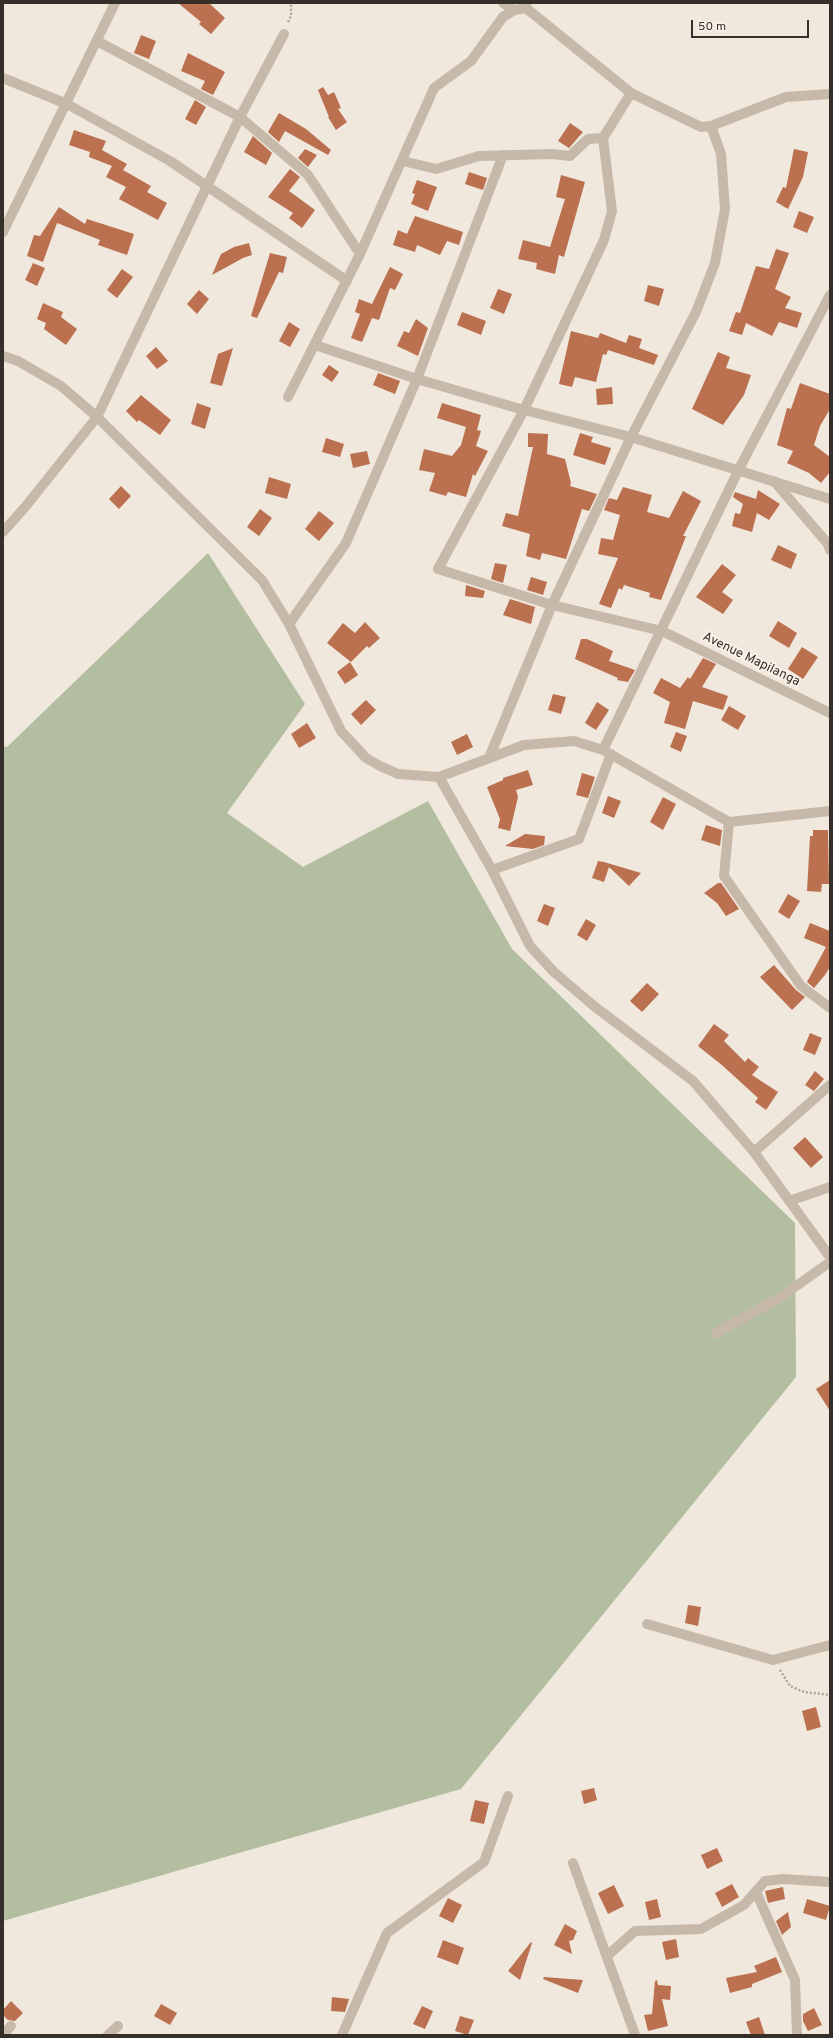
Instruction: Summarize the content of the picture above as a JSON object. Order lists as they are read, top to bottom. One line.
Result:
{"streets":{"street":["Avenue Mapilanga"]},"scale_bar":"50 m"}
